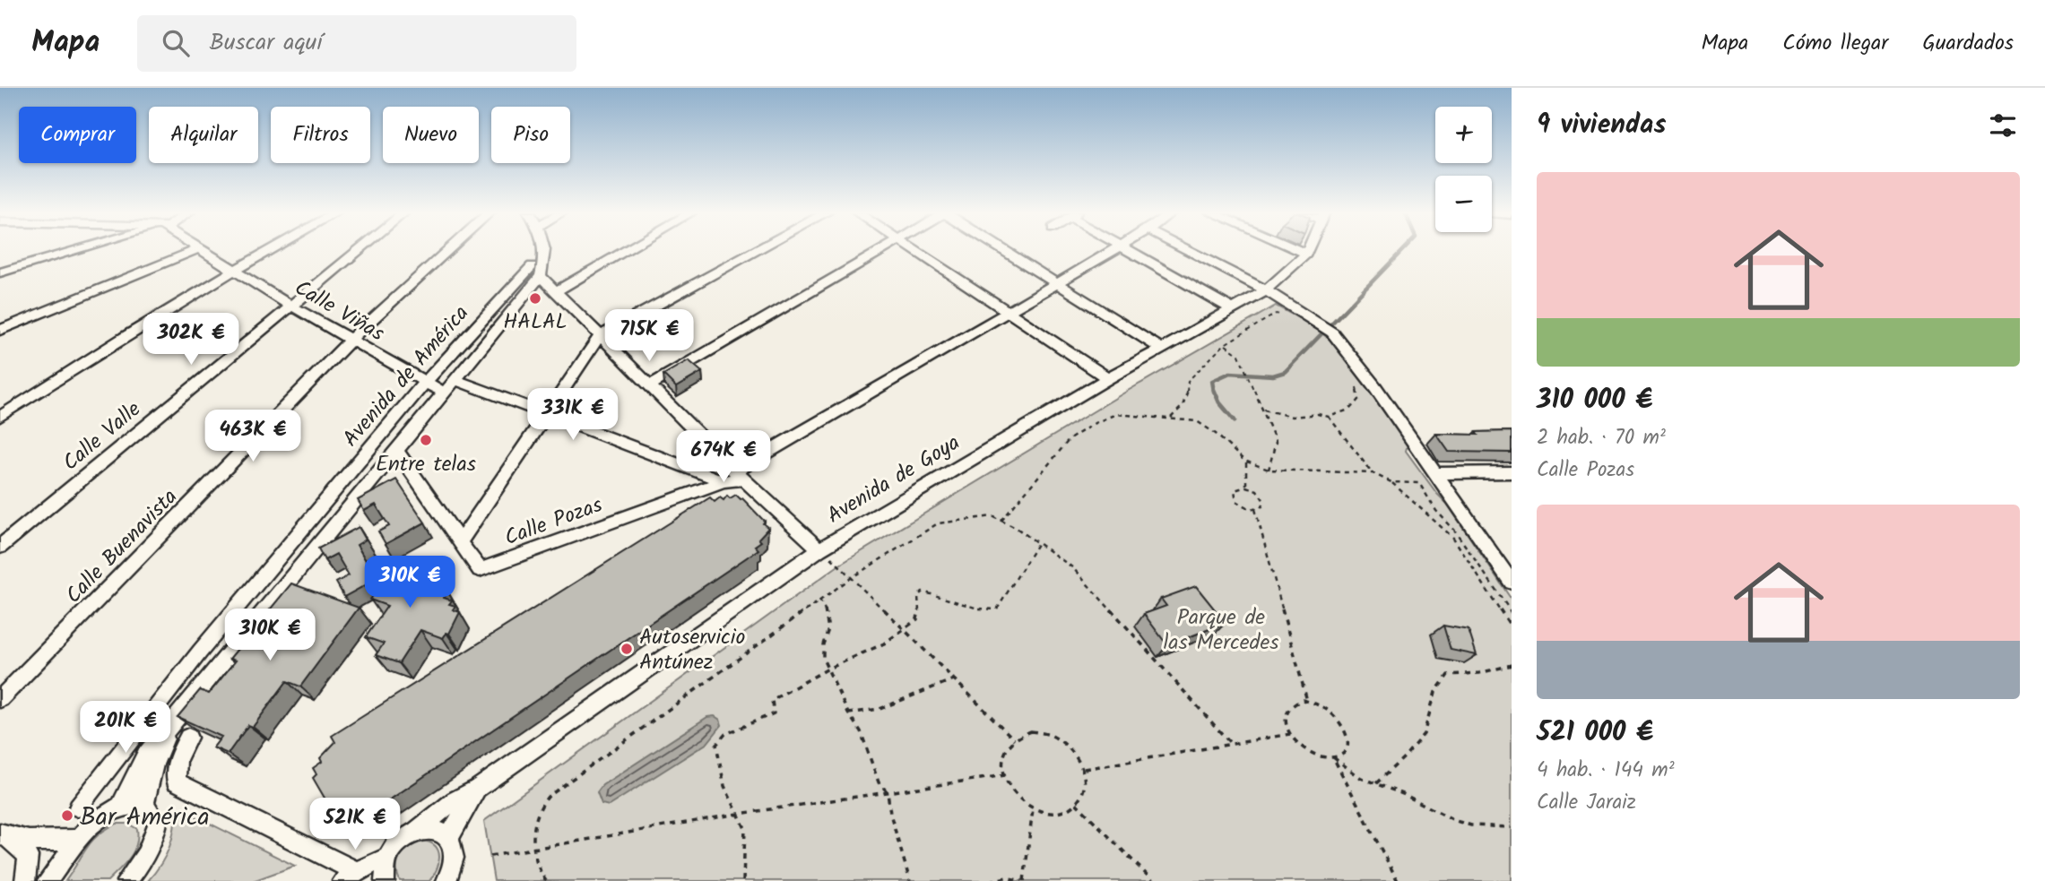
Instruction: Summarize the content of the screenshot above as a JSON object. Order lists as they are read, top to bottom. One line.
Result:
{"streets":{"street":["Calle Viñas","Avenida de América","Calle Valle","Avenida de Goya","Calle Pozas","Calle Buenavista"]},"crossings":[["Calle Viñas","Avenida de América"],["Calle Viñas","Calle Valle"],["Calle Viñas","Calle Buenavista"],["Avenida de América","Calle Pozas"]],"parks":["Parque de las Mercedes"],"places":["HALAL","Entre telas","Autoservicio Antúnez","Bar América"],"page":{"header":"Mapa","search":"Buscar aquí","nav":["Mapa","Cómo llegar","Guardados"],"heading":"9 viviendas","map_buttons":["+","−"],"chip":["Comprar","Alquilar","Filtros","Nuevo","Piso"],"list":[{"name":"310 000 €","note":"2 hab. · 70 m² · Calle Pozas"},{"name":"521 000 €","note":"4 hab. · 144 m² · Calle Jaraiz"}],"price":["715K €","302K €","331K €","463K €","674K €","310K €","310K €","201K €","521K €"]}}
